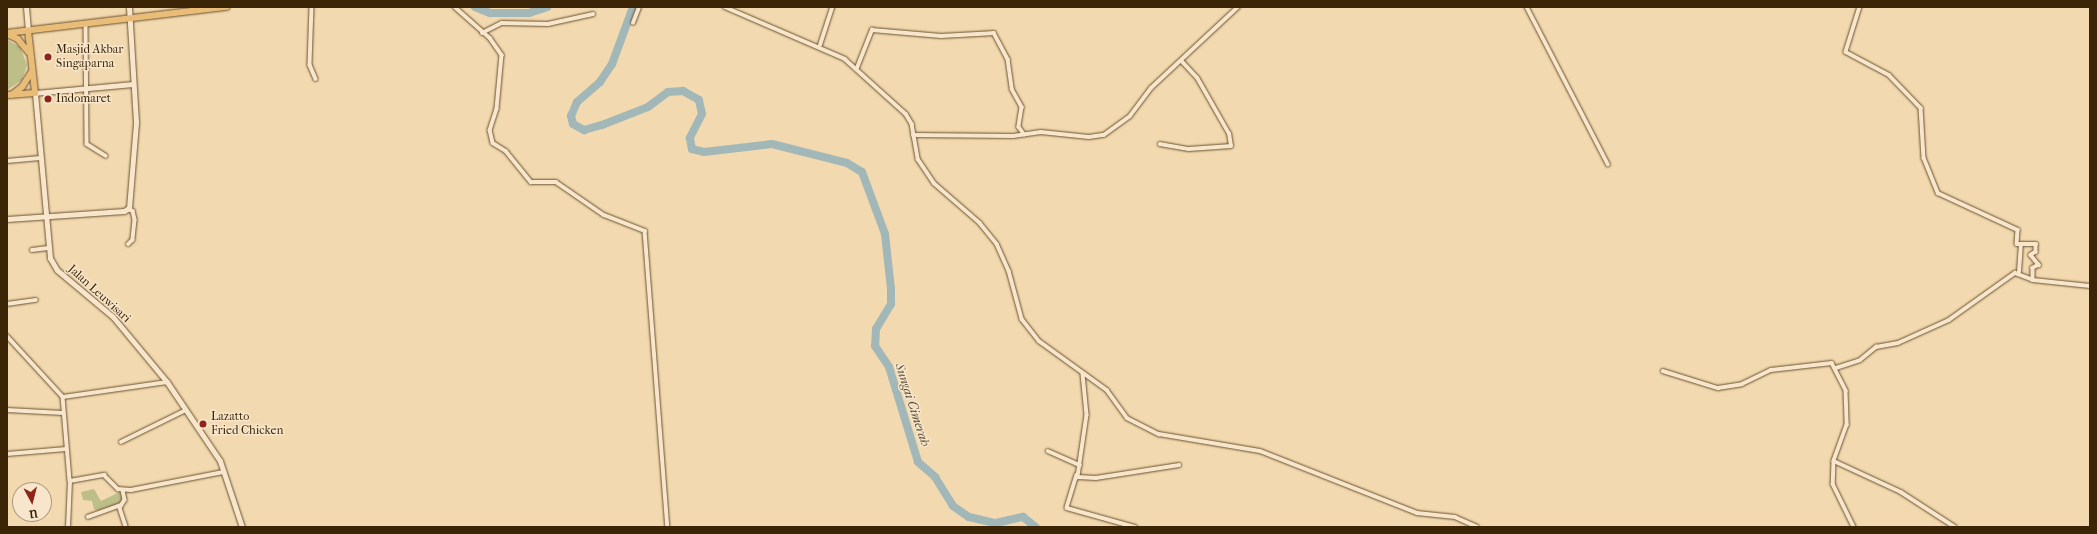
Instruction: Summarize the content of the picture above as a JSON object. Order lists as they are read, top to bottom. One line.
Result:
{"streets":{"main road":["Jalan Leuwisari"]},"water":["Sungai Cimerah"],"places":["Masjid Akbar Singaparna","Indomaret","Lazatto Fried Chicken"],"north":"bottom"}
